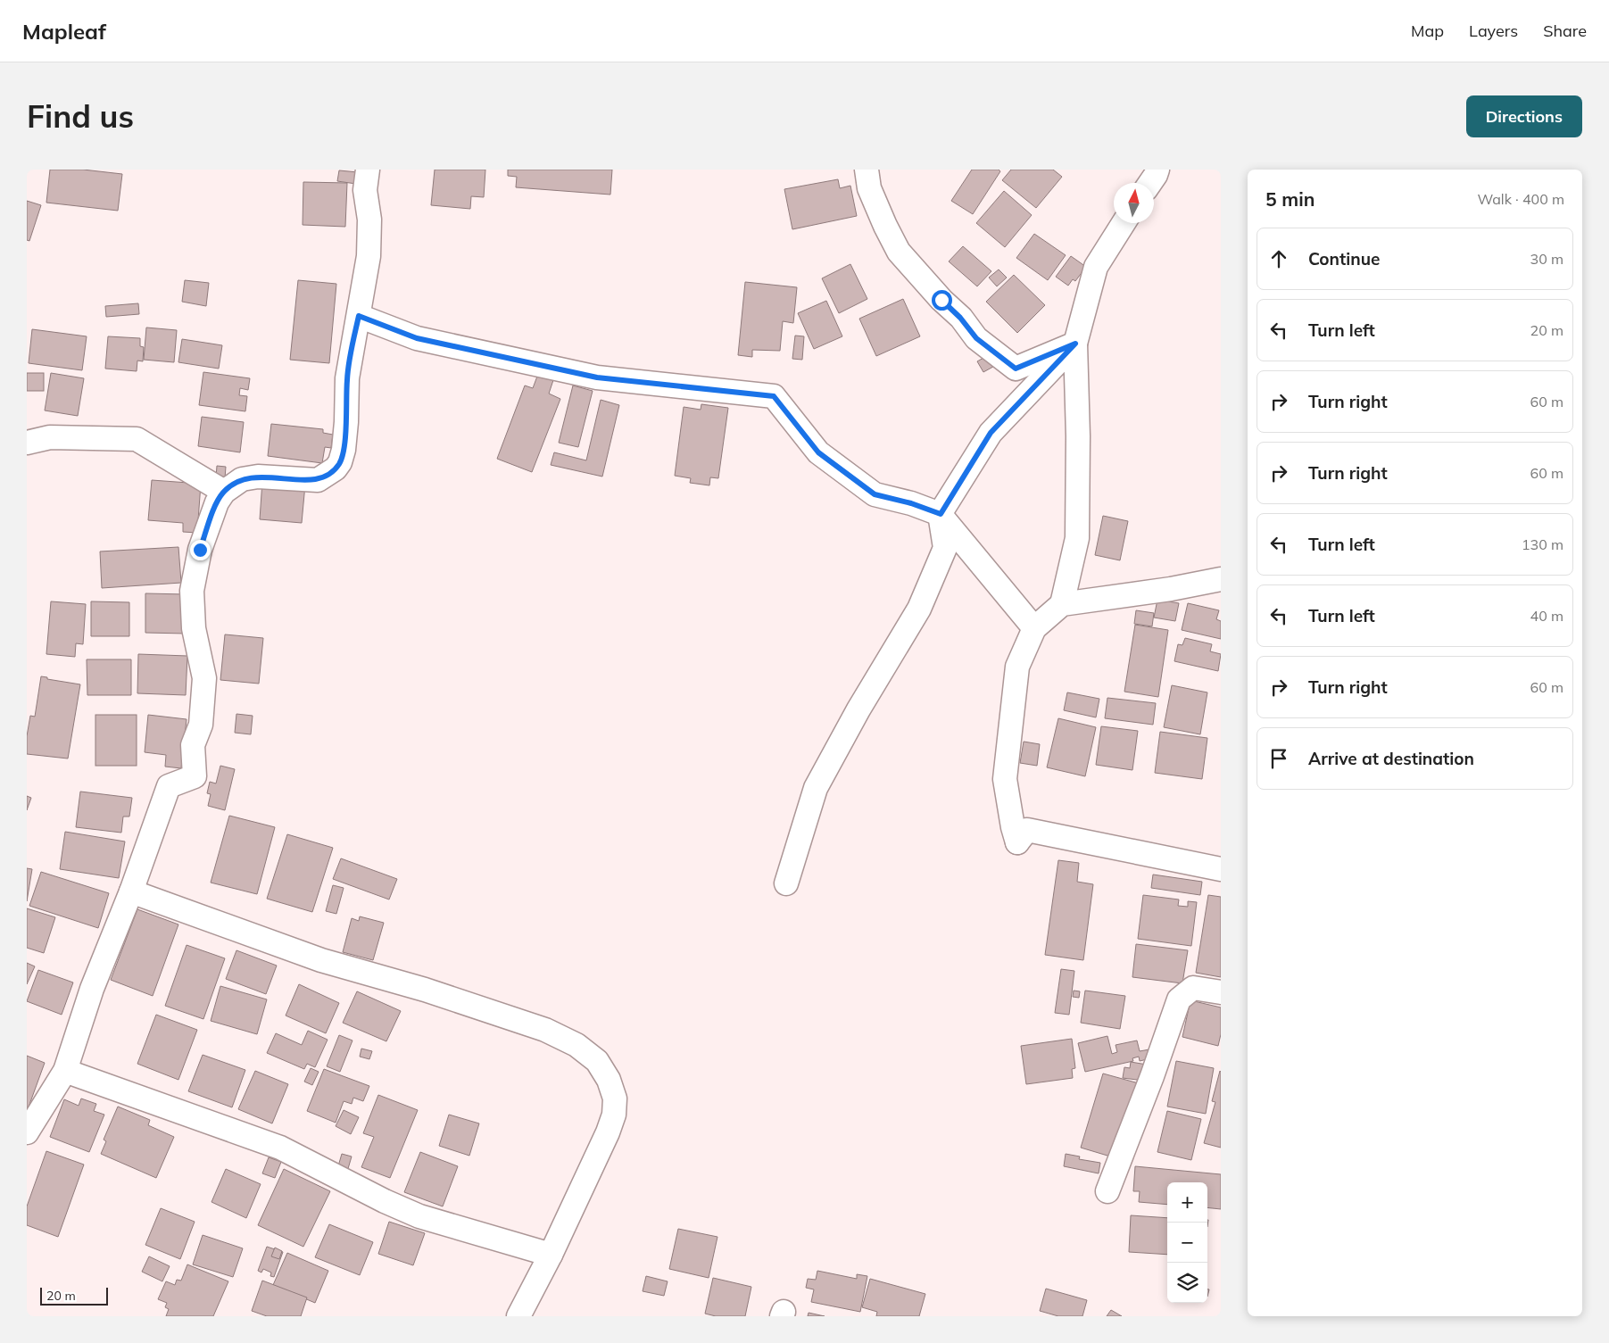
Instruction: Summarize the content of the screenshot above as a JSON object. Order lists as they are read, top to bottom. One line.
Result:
{"scale_bar":"20 m","north":"top","page":{"header":"Mapleaf","nav":["Map","Layers","Share"],"buttons":"Directions","title":"Find us","heading":["5 min","Walk · 400 m"],"list":[["Continue","30 m"],["Turn left","20 m"],["Turn right","60 m"],["Turn right","60 m"],["Turn left","130 m"],["Turn left","40 m"],["Turn right","60 m"],"Arrive at destination"],"map_buttons":["+","−"],"scale":"20 m"}}
